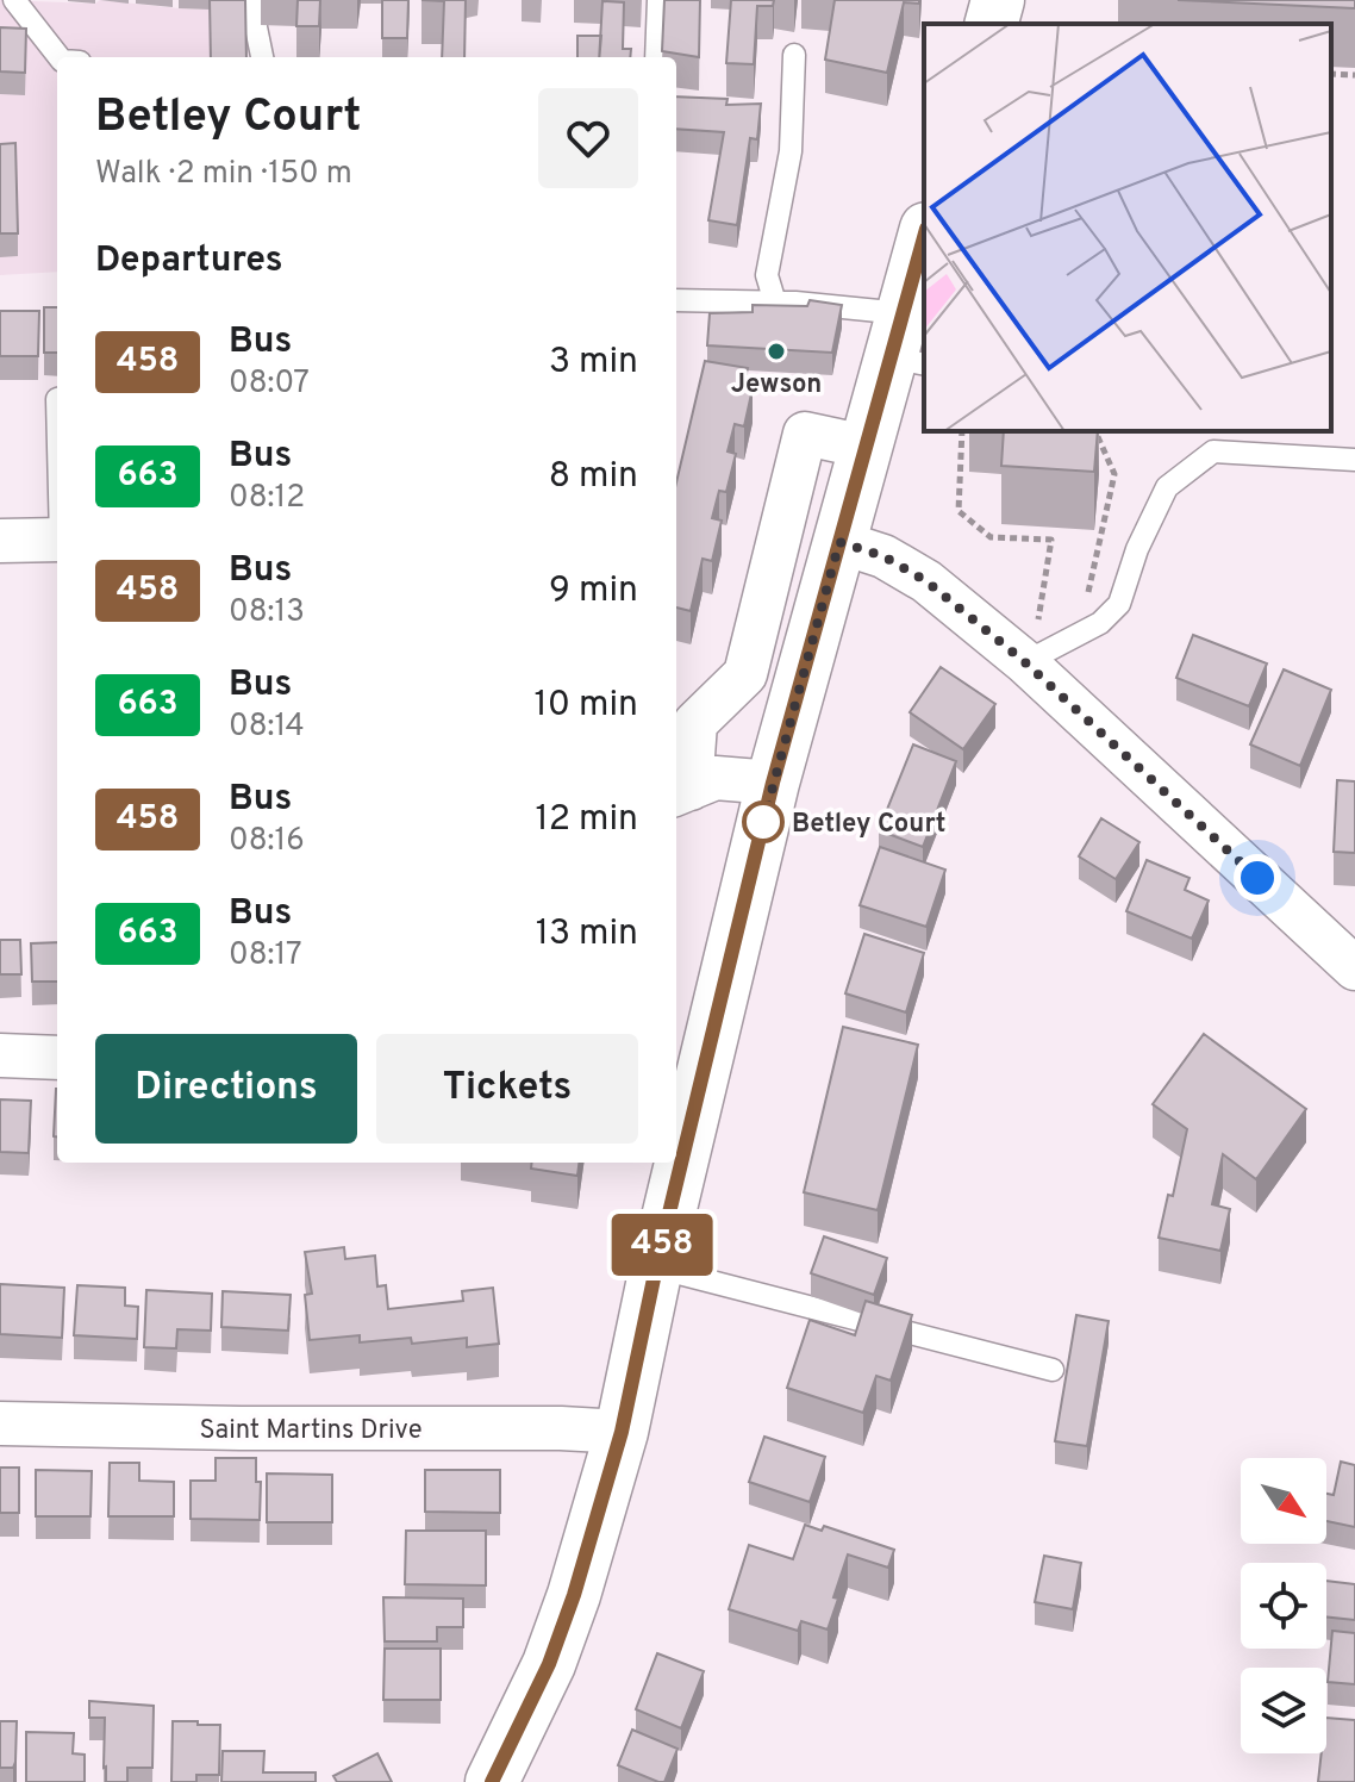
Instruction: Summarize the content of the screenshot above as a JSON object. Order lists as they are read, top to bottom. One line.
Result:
{"streets":{"street":["Saint Martins Drive"]},"places":["Jewson","Betley Court"],"lines":["bus line 458"],"north":"bottom right","page":{"on_map":"458","heading":[["Betley Court","Walk · 2 min · 150 m"],"Departures"],"list":[{"mark":"458","name":"Bus","note":"08:07","value":"3 min"},{"mark":"663","name":"Bus","note":"08:12","value":"8 min"},{"mark":"458","name":"Bus","note":"08:13","value":"9 min"},{"mark":"663","name":"Bus","note":"08:14","value":"10 min"},{"mark":"458","name":"Bus","note":"08:16","value":"12 min"},{"mark":"663","name":"Bus","note":"08:17","value":"13 min"}],"buttons":["Directions","Tickets"]}}
